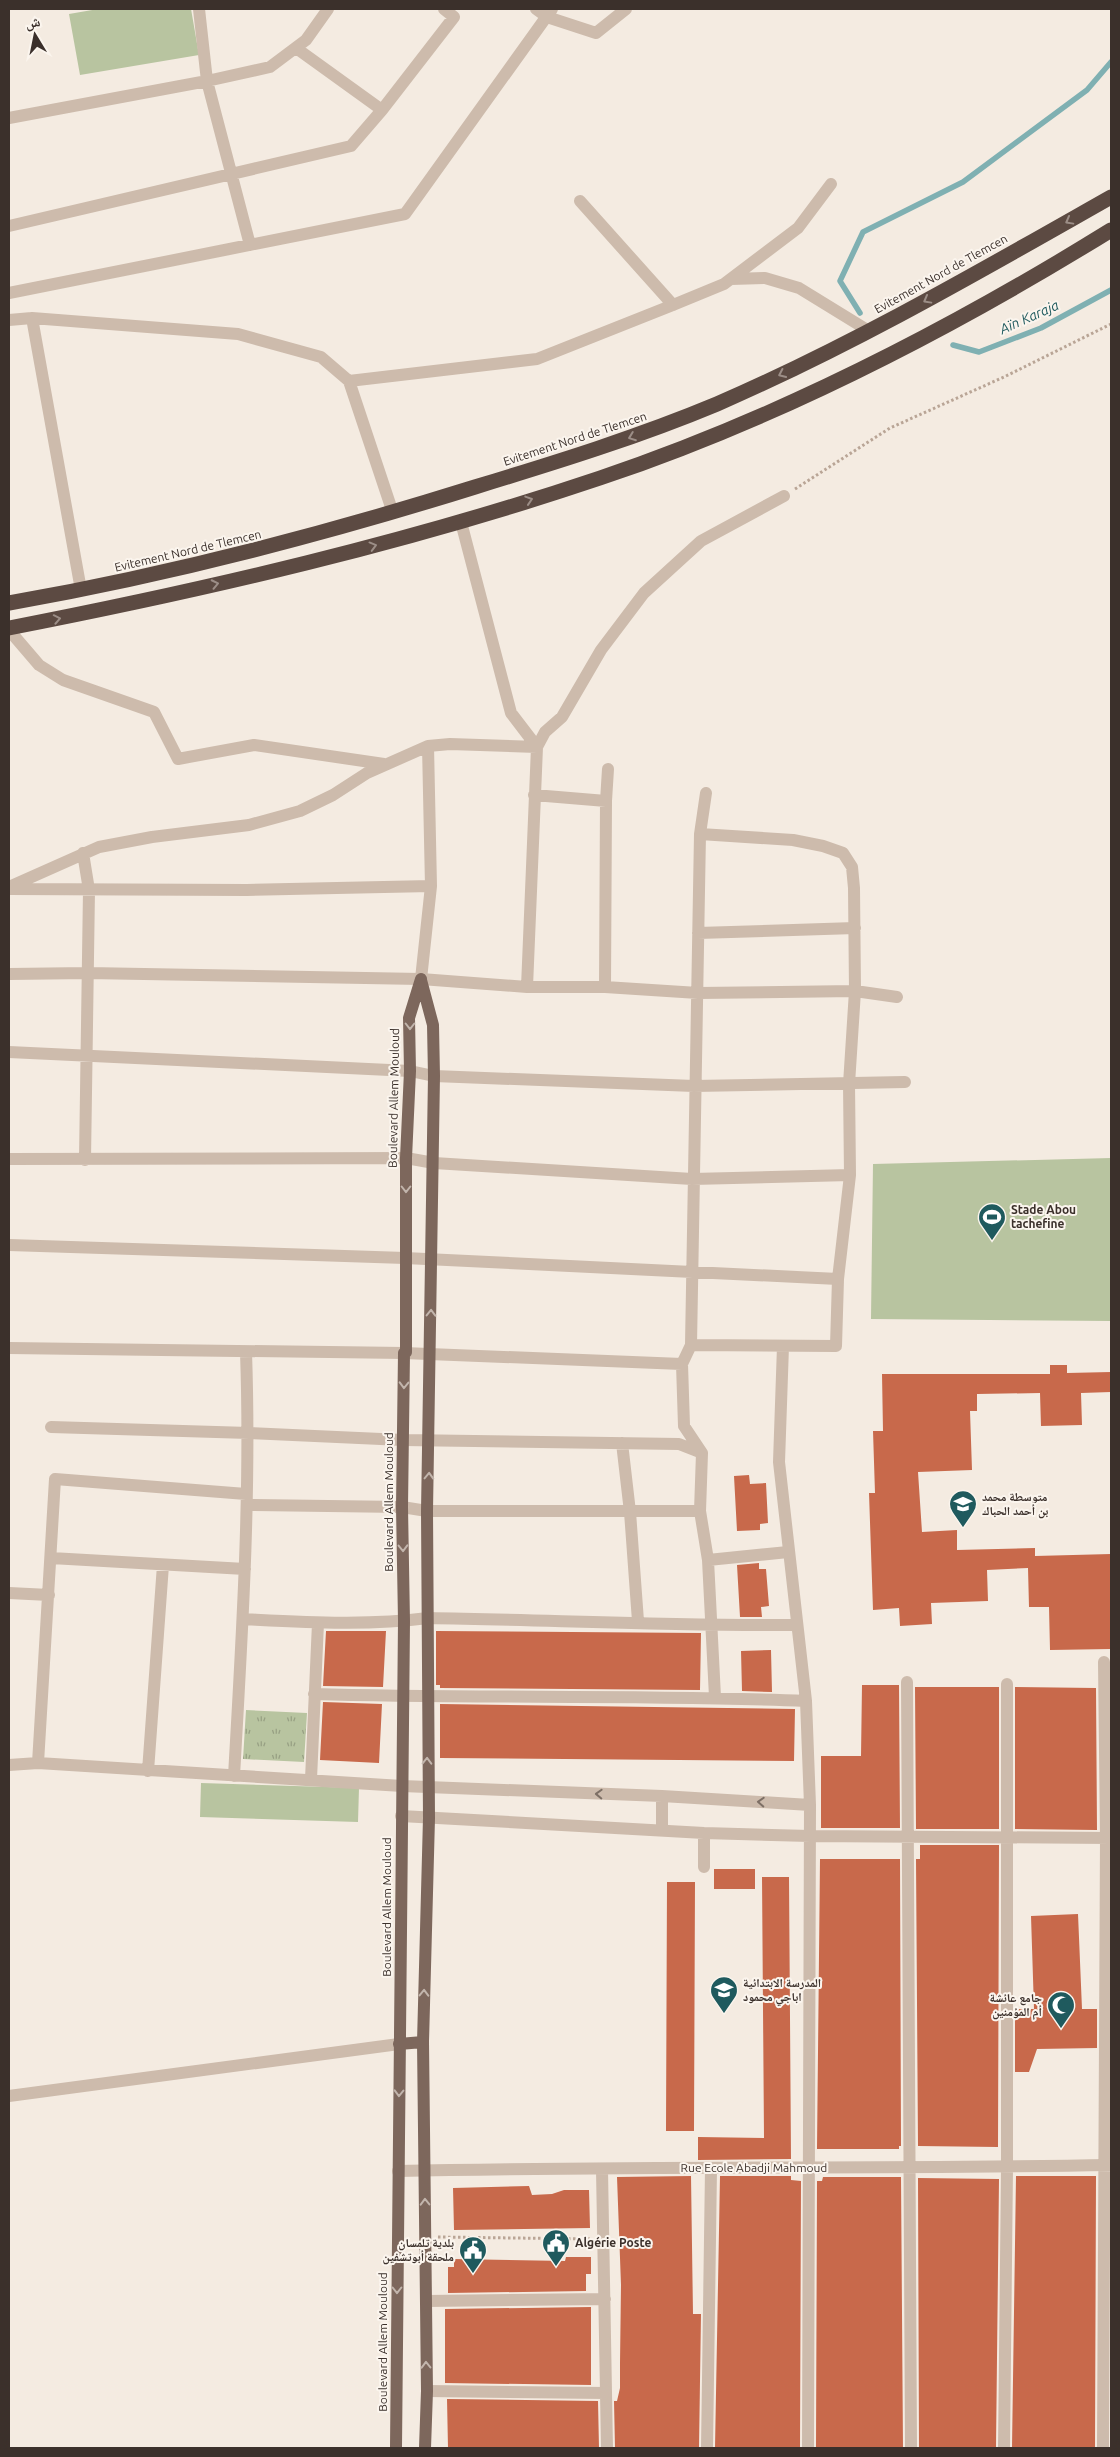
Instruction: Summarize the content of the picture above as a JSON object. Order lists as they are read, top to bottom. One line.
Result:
{"streets":{"highway":["Evitement Nord de Tlemcen"],"main road":["Boulevard Allem Mouloud"],"street":["Rue Ecole Abadji Mahmoud"]},"crossings":[["Boulevard Allem Mouloud","Rue Ecole Abadji Mahmoud"]],"water":["Aïn Karaja"],"places":{"sports":["Stade Abou tachefine"],"school or university":["متوسطة محمد بن أحمد الحباك","المدرسة الابتدائية اباجي محمود"],"mosque":["جامع عائشة أم المؤمنين"],"public building":["Algérie Poste","بلدية تلمسان ملحقة أبوتشفين"]},"north":"top"}
